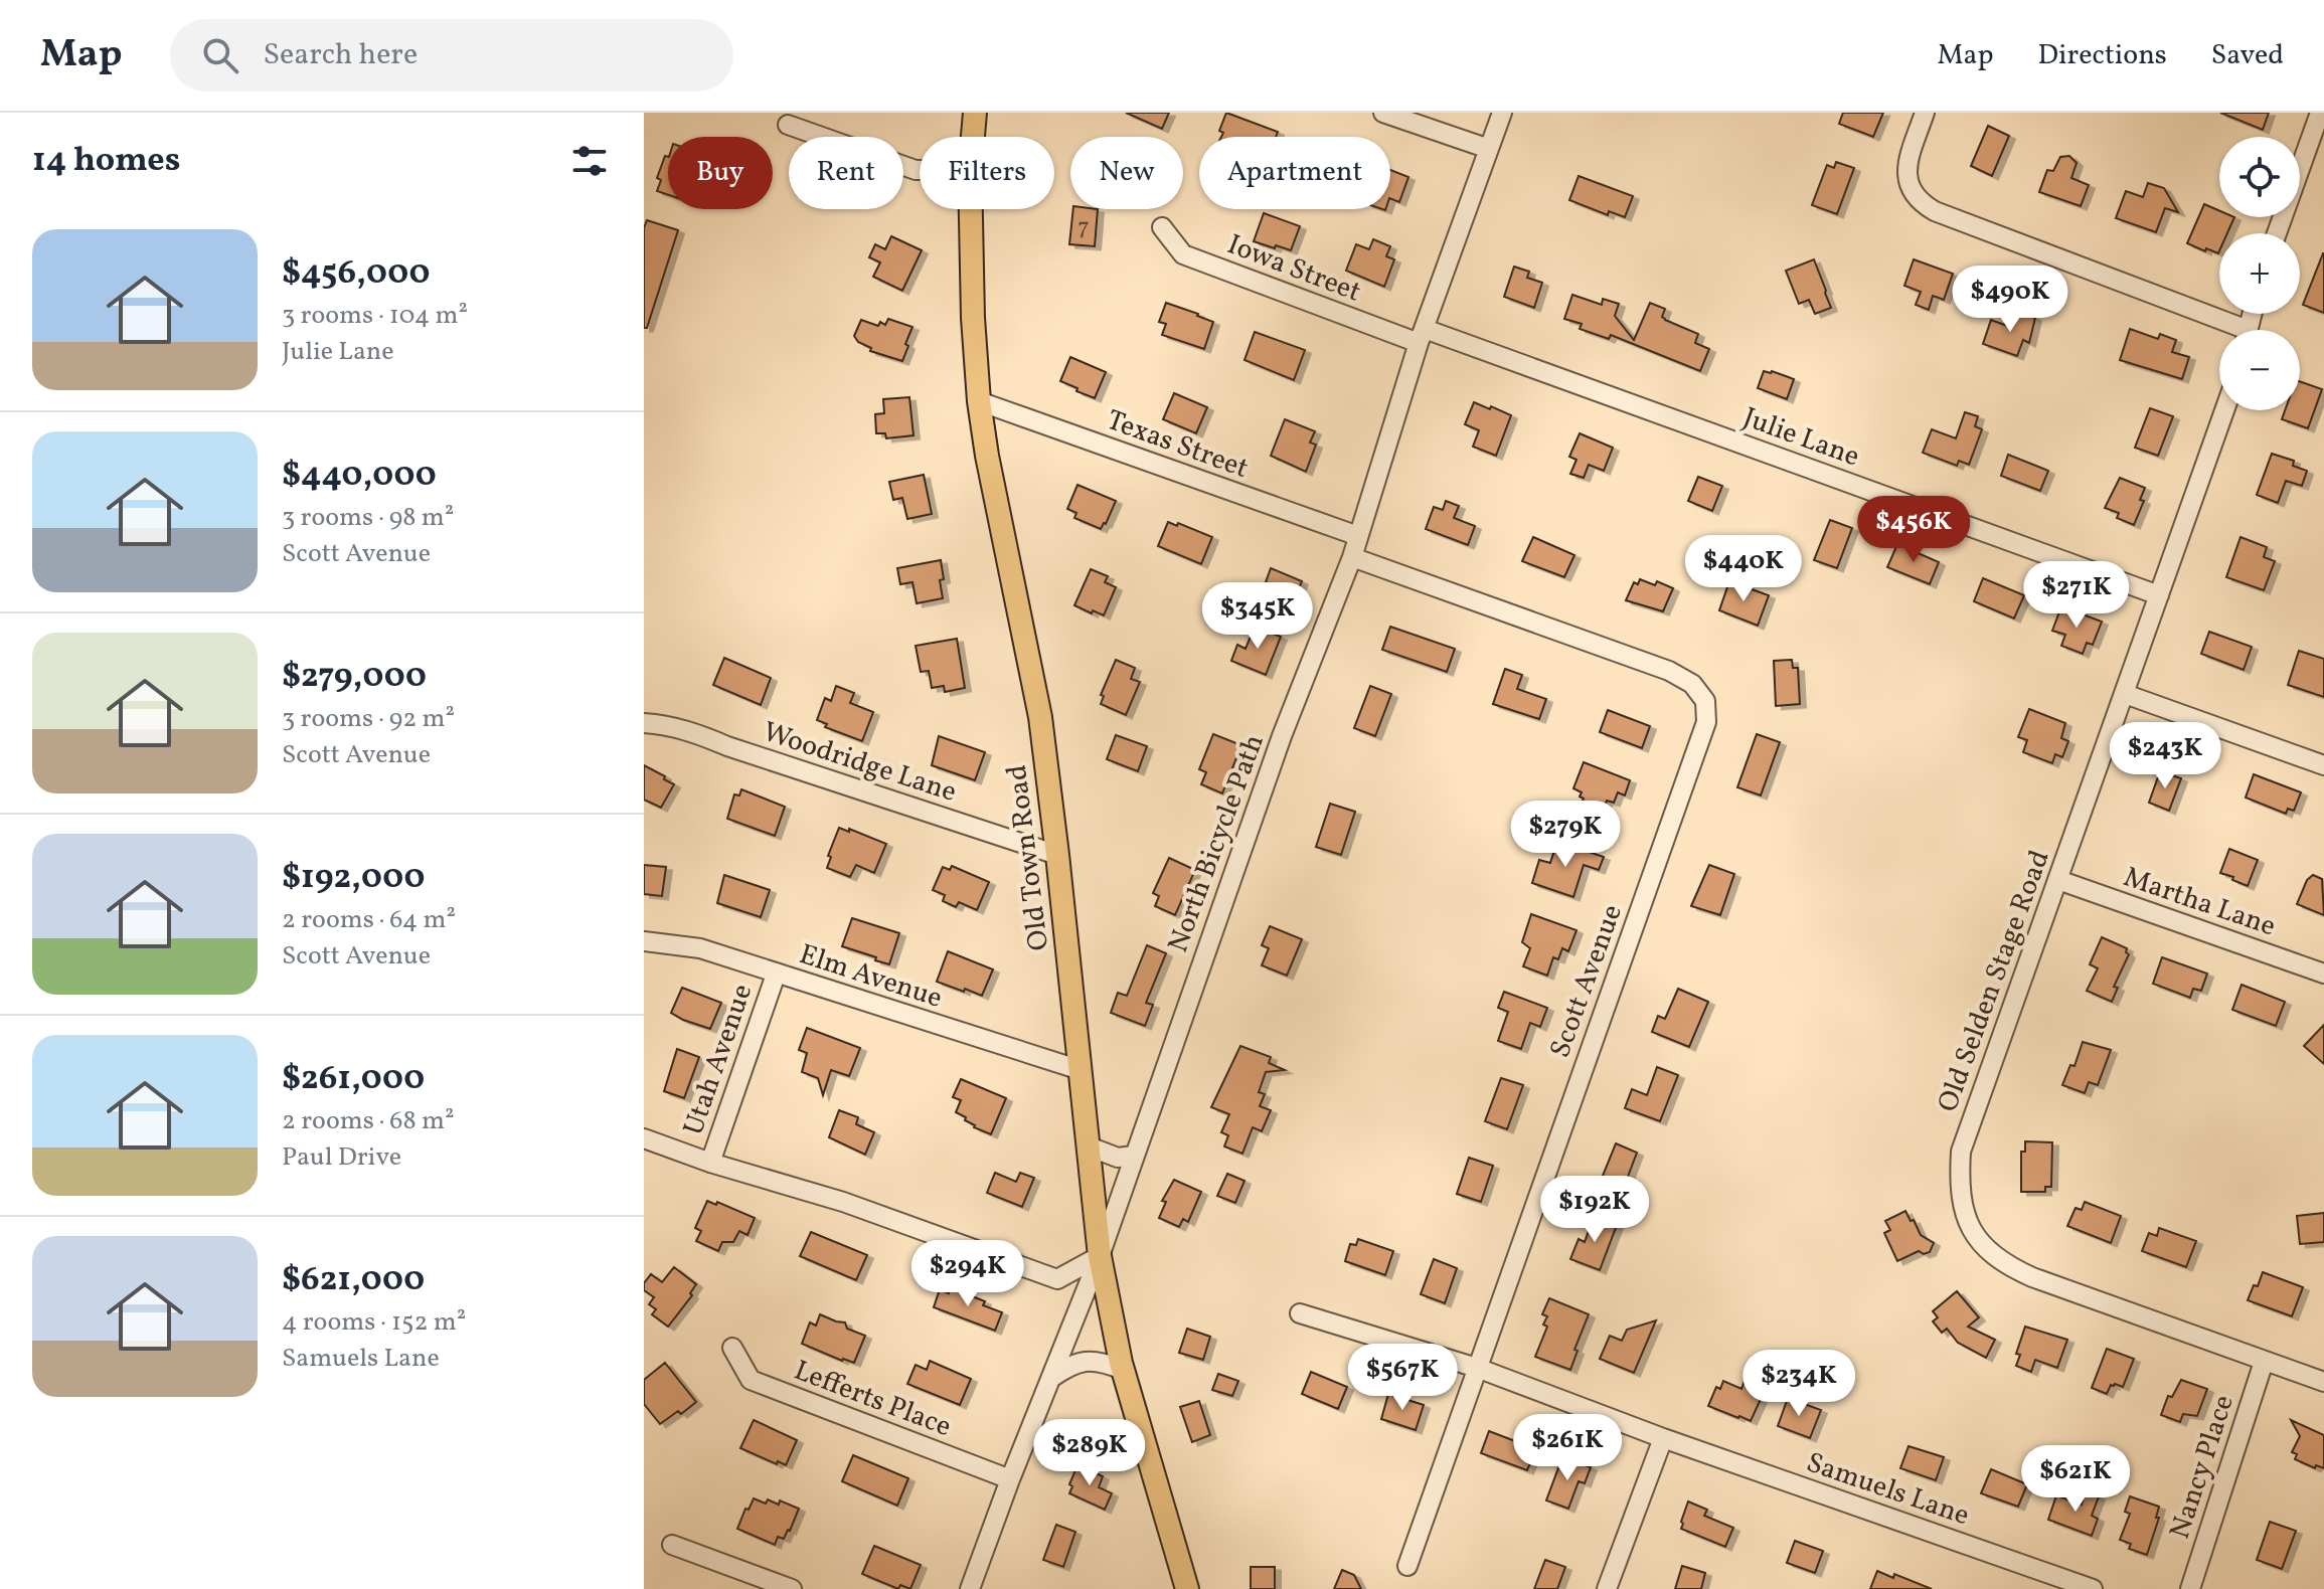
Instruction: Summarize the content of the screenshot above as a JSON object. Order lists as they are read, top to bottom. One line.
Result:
{"streets":{"main road":["Old Town Road"],"street":["Iowa Street","Julie Lane","Texas Street","Woodridge Lane","North Bicycle Path","Martha Lane","Elm Avenue","Scott Avenue","Old Selden Stage Road","Utah Avenue","Lefferts Place","Nancy Place","Samuels Lane"]},"crossings":[["Iowa Street","Julie Lane"],["Iowa Street","North Bicycle Path"],["Julie Lane","North Bicycle Path"],["Julie Lane","Old Selden Stage Road"],["Texas Street","North Bicycle Path"],["Texas Street","Old Town Road"],["Woodridge Lane","Old Town Road"],["North Bicycle Path","Old Town Road"],["North Bicycle Path","Scott Avenue"],["North Bicycle Path","Lefferts Place"],["Old Town Road","Elm Avenue"],["Martha Lane","Old Selden Stage Road"],["Elm Avenue","Utah Avenue"],["Scott Avenue","Samuels Lane"],["Old Selden Stage Road","Nancy Place"]],"house_numbers":["7"],"page":{"header":"Map","search":"Search here","nav":["Map","Directions","Saved"],"heading":"14 homes","map_buttons":["+","−"],"chip":["Buy","Rent","Filters","New","Apartment"],"list":[{"name":"$456,000","note":"3 rooms · 104 m² · Julie Lane"},{"name":"$440,000","note":"3 rooms · 98 m² · Scott Avenue"},{"name":"$279,000","note":"3 rooms · 92 m² · Scott Avenue"},{"name":"$192,000","note":"2 rooms · 64 m² · Scott Avenue"},{"name":"$261,000","note":"2 rooms · 68 m² · Paul Drive"},{"name":"$621,000","note":"4 rooms · 152 m² · Samuels Lane"}],"price":["$490K","$456K","$440K","$271K","$345K","$243K","$279K","$192K","$294K","$567K","$234K","$261K","$289K","$621K"]}}
